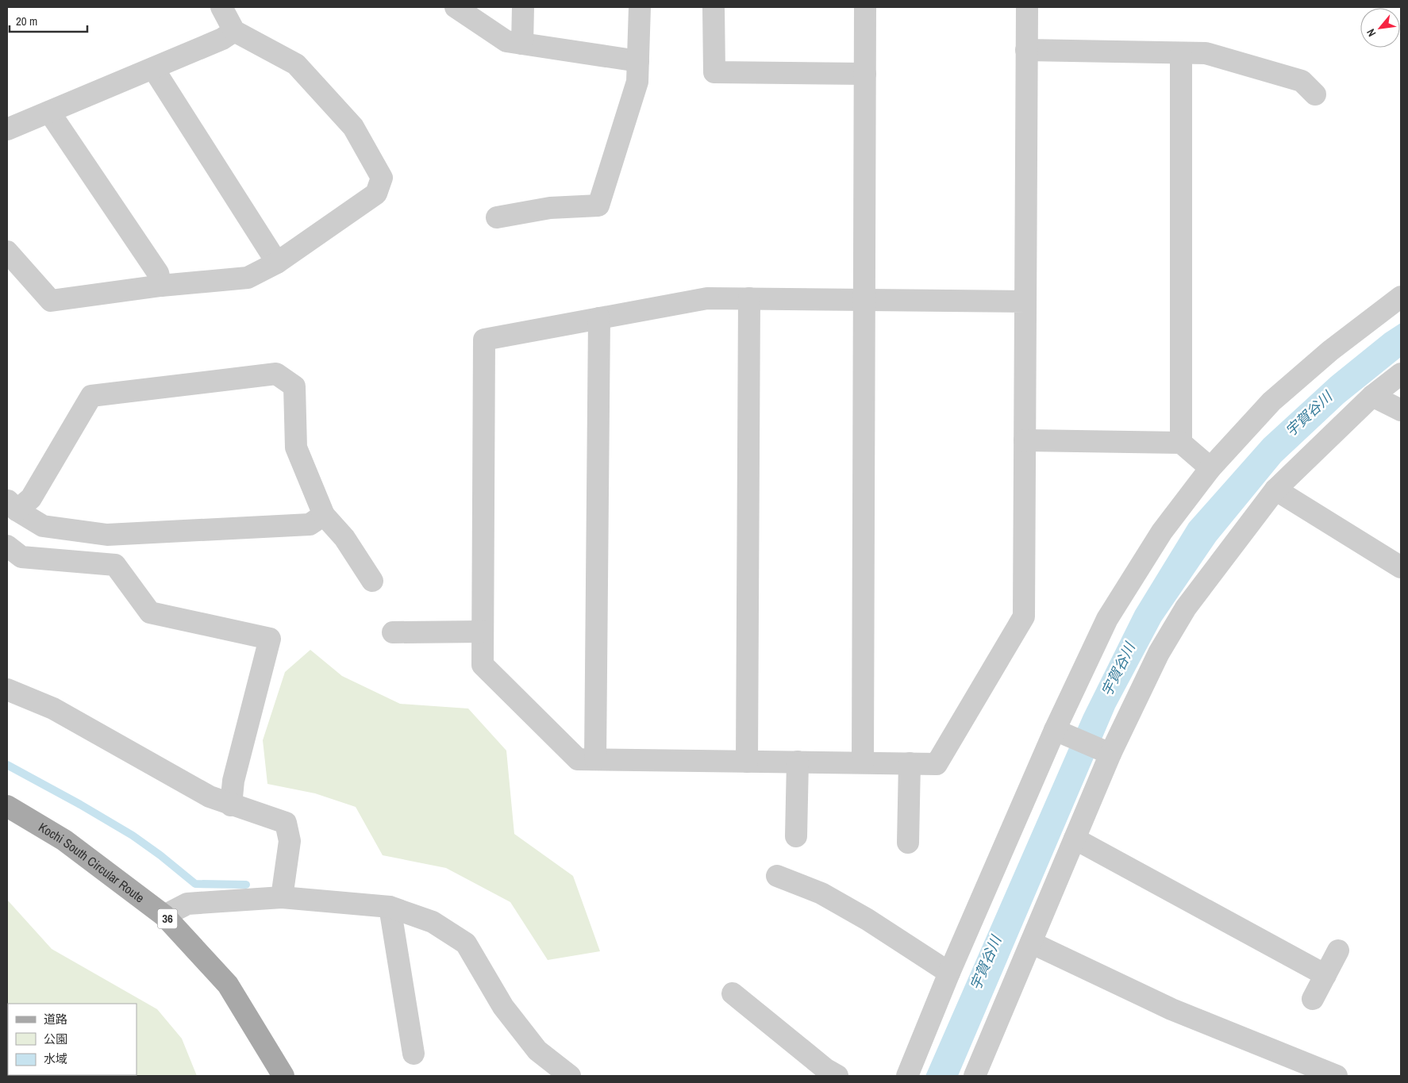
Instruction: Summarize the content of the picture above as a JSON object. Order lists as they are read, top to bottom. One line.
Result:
{"streets":{"main road":["Kochi South Circular Route","36"]},"water":["宇賀谷川"],"legend":["道路","公園","水域"],"scale_bar":"20 m","north":"bottom left"}
